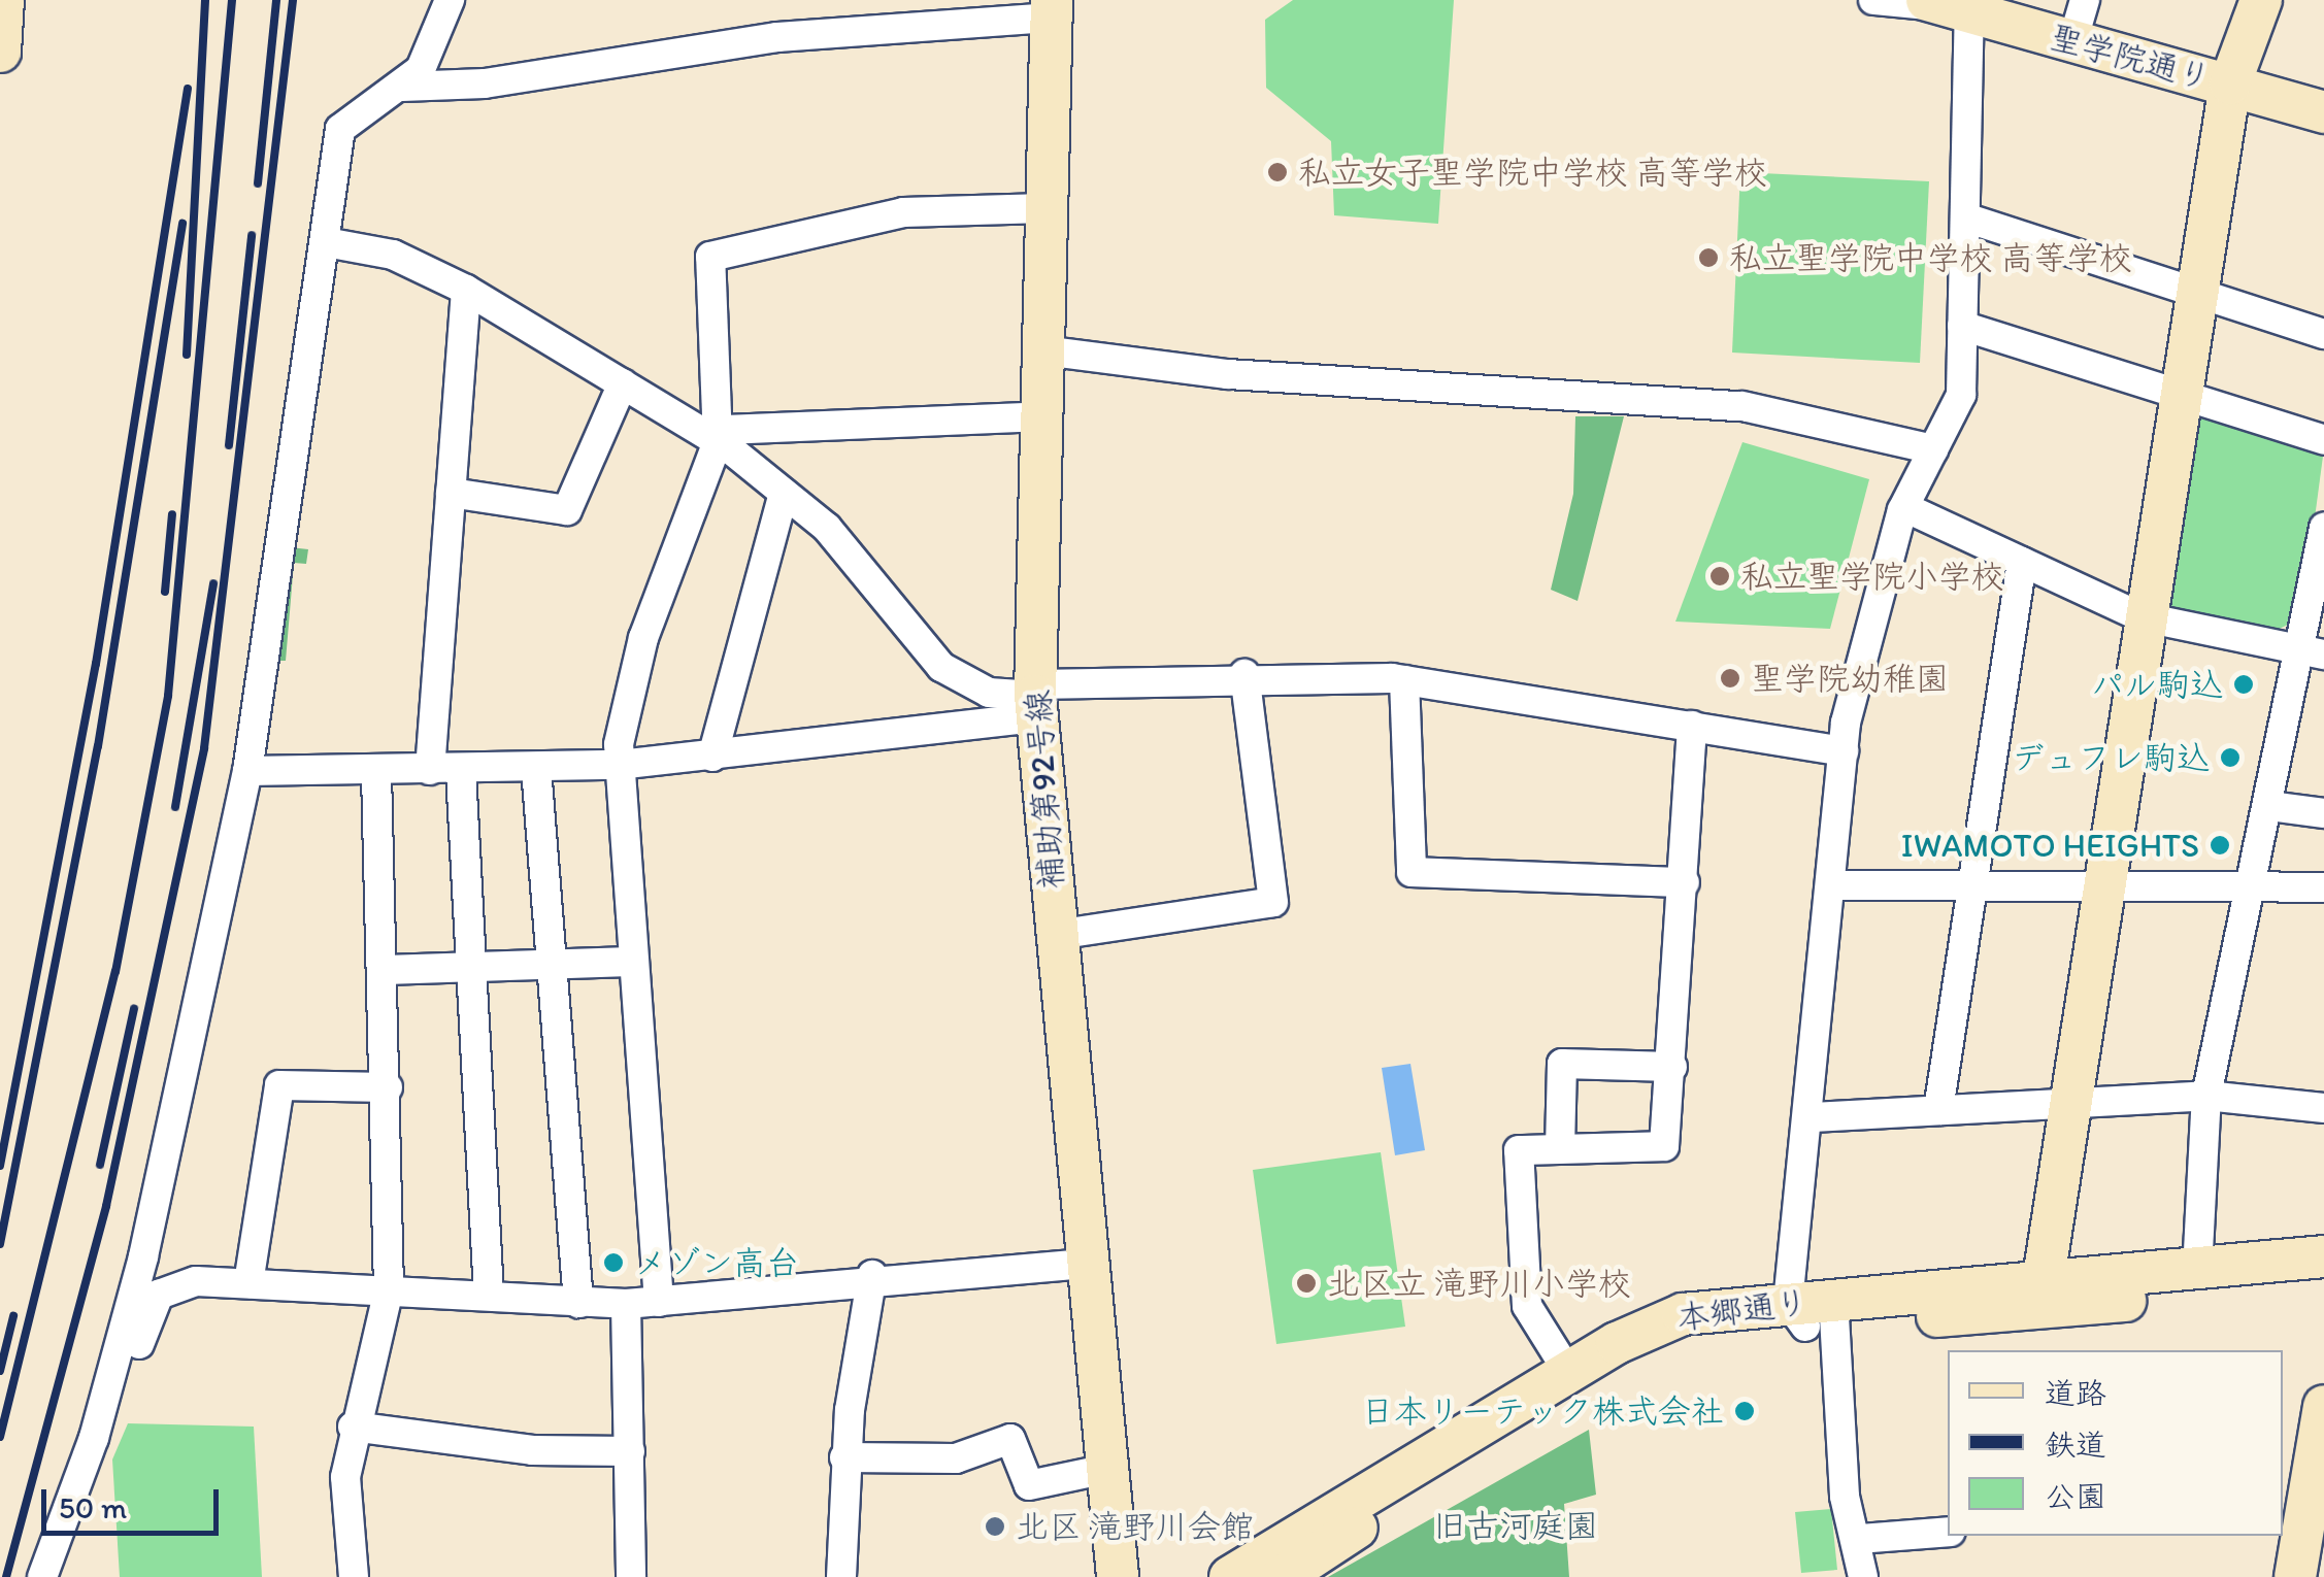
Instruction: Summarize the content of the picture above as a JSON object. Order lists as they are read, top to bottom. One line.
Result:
{"streets":{"street":["聖学院通り","補助第92号線","本郷通り"]},"parks":["旧古河庭園"],"places":["私立女子聖学院中学校 高等学校","私立聖学院中学校 高等学校","私立聖学院小学校","聖学院幼稚園","パル駒込","デュフレ駒込","IWAMOTO HEIGHTS","メゾン高台","北区立 滝野川小学校","日本リーテック株式会社","北区 滝野川会館"],"legend":["道路","鉄道","公園"],"scale_bar":"50 m"}
